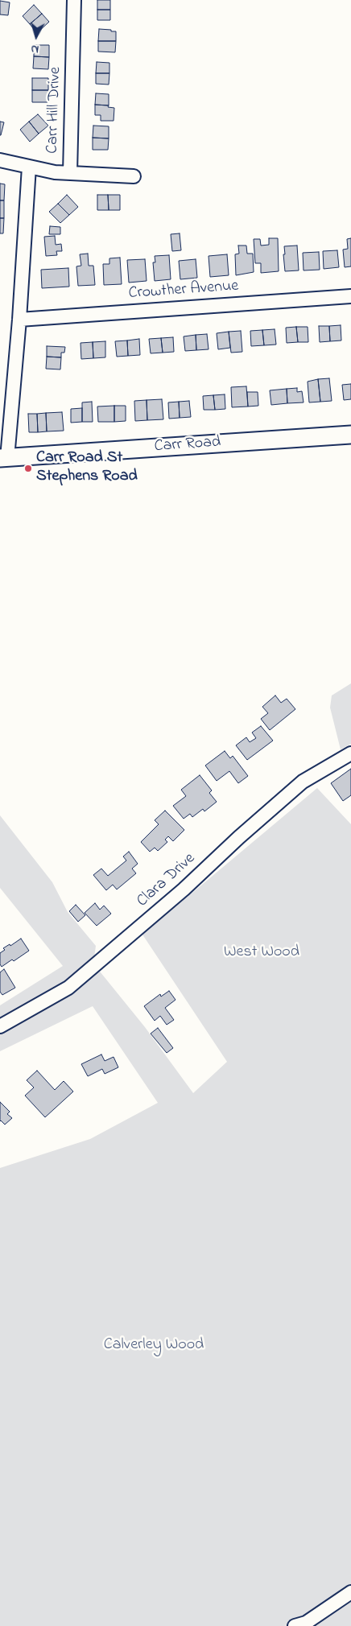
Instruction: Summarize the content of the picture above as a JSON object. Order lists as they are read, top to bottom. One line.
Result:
{"streets":{"main road":["Carr Road"],"street":["Carr Hill Drive","Crowther Avenue","Clara Drive"]},"parks":["West Wood","Calverley Wood"],"places":["Carr Road St Stephens Road"],"north":"bottom"}
